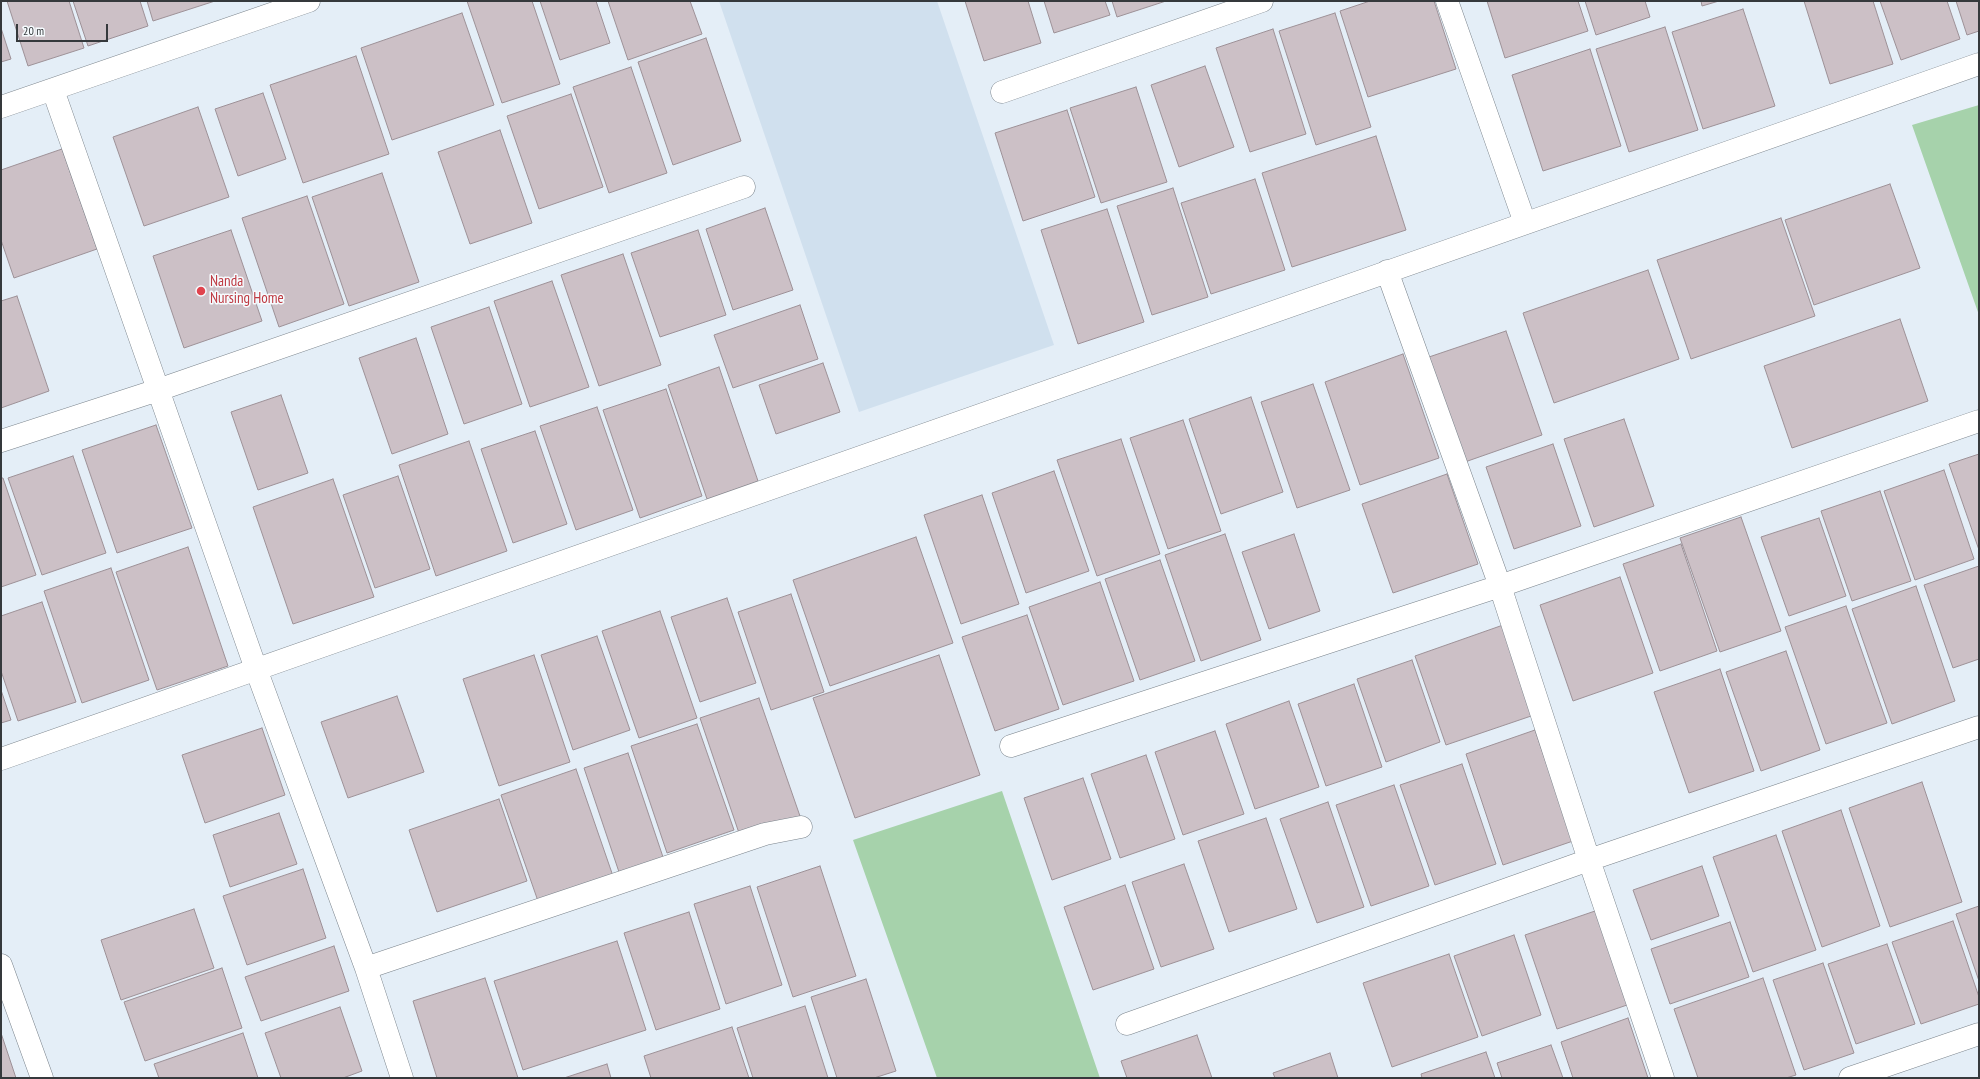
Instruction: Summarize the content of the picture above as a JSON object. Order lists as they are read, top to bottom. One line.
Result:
{"places":["Nanda Nursing Home"],"scale_bar":"20 m"}
